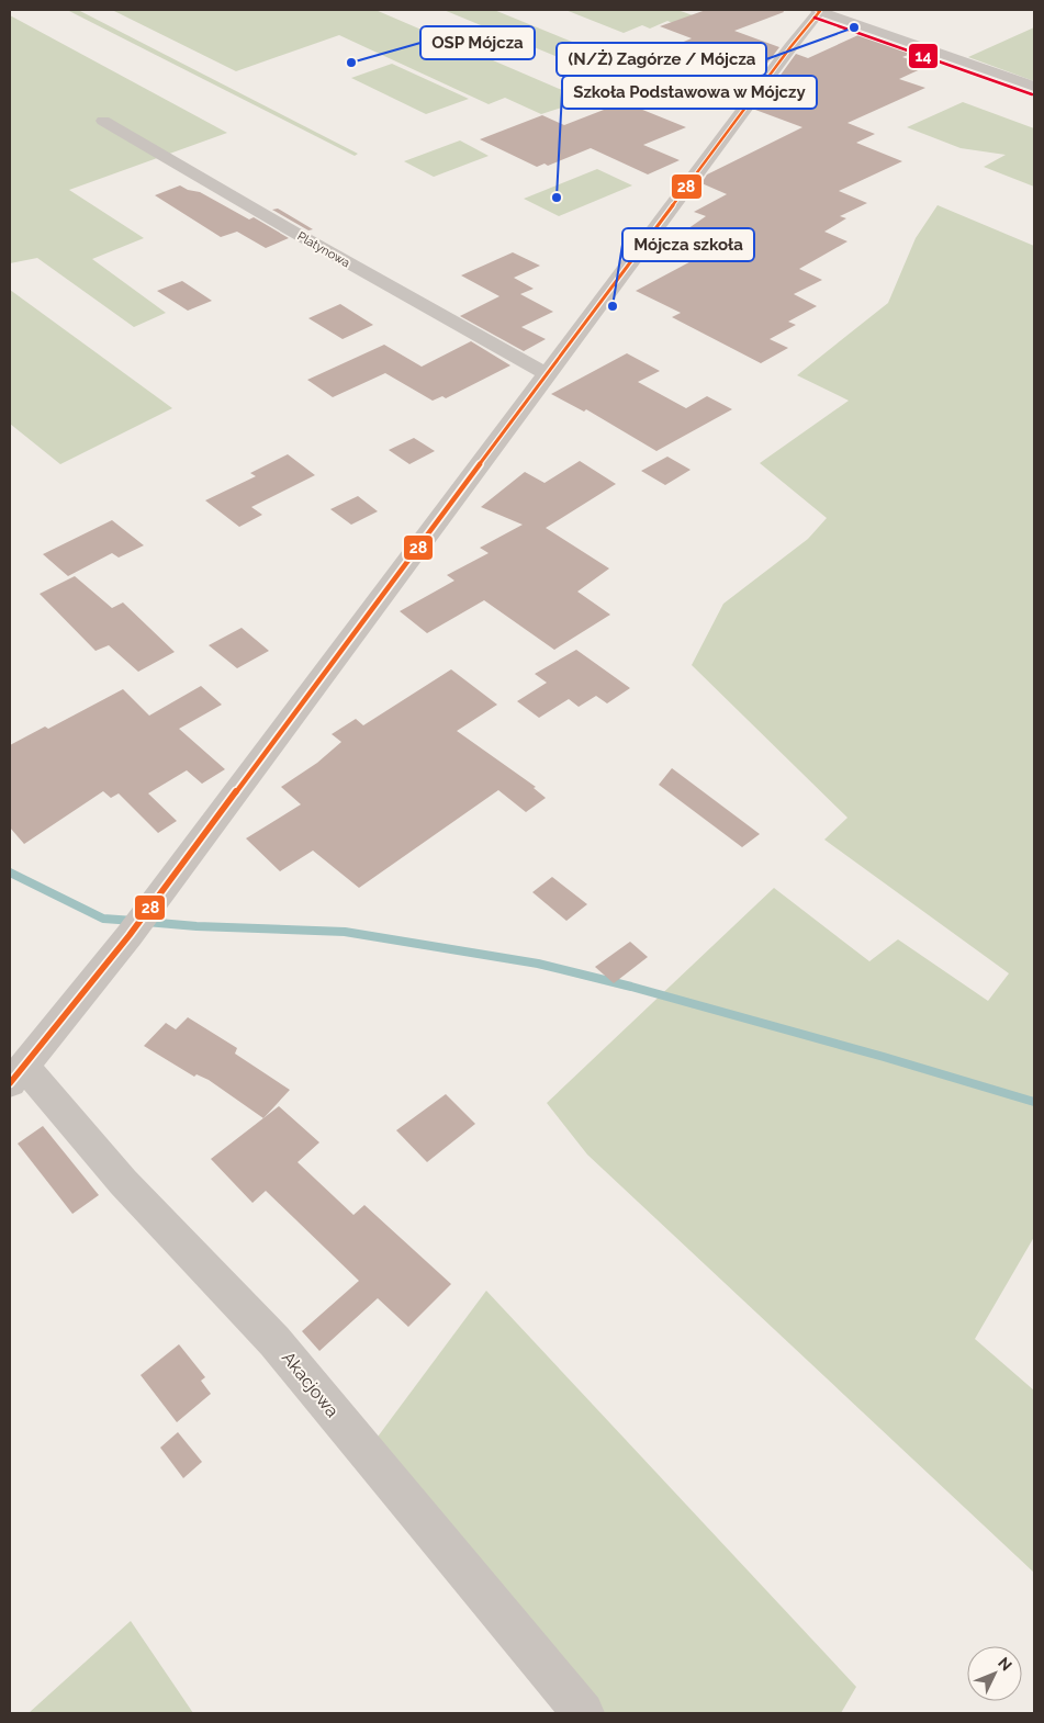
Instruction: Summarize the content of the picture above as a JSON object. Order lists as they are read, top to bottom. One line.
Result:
{"streets":{"street":["Platynowa","Akacjowa"]},"places":["(N/Ż) Zagórze / Mójcza","OSP Mójcza","Szkoła Podstawowa w Mójczy","Mójcza szkoła"],"lines":["transit line 28","transit line 14"],"north":"top right"}
